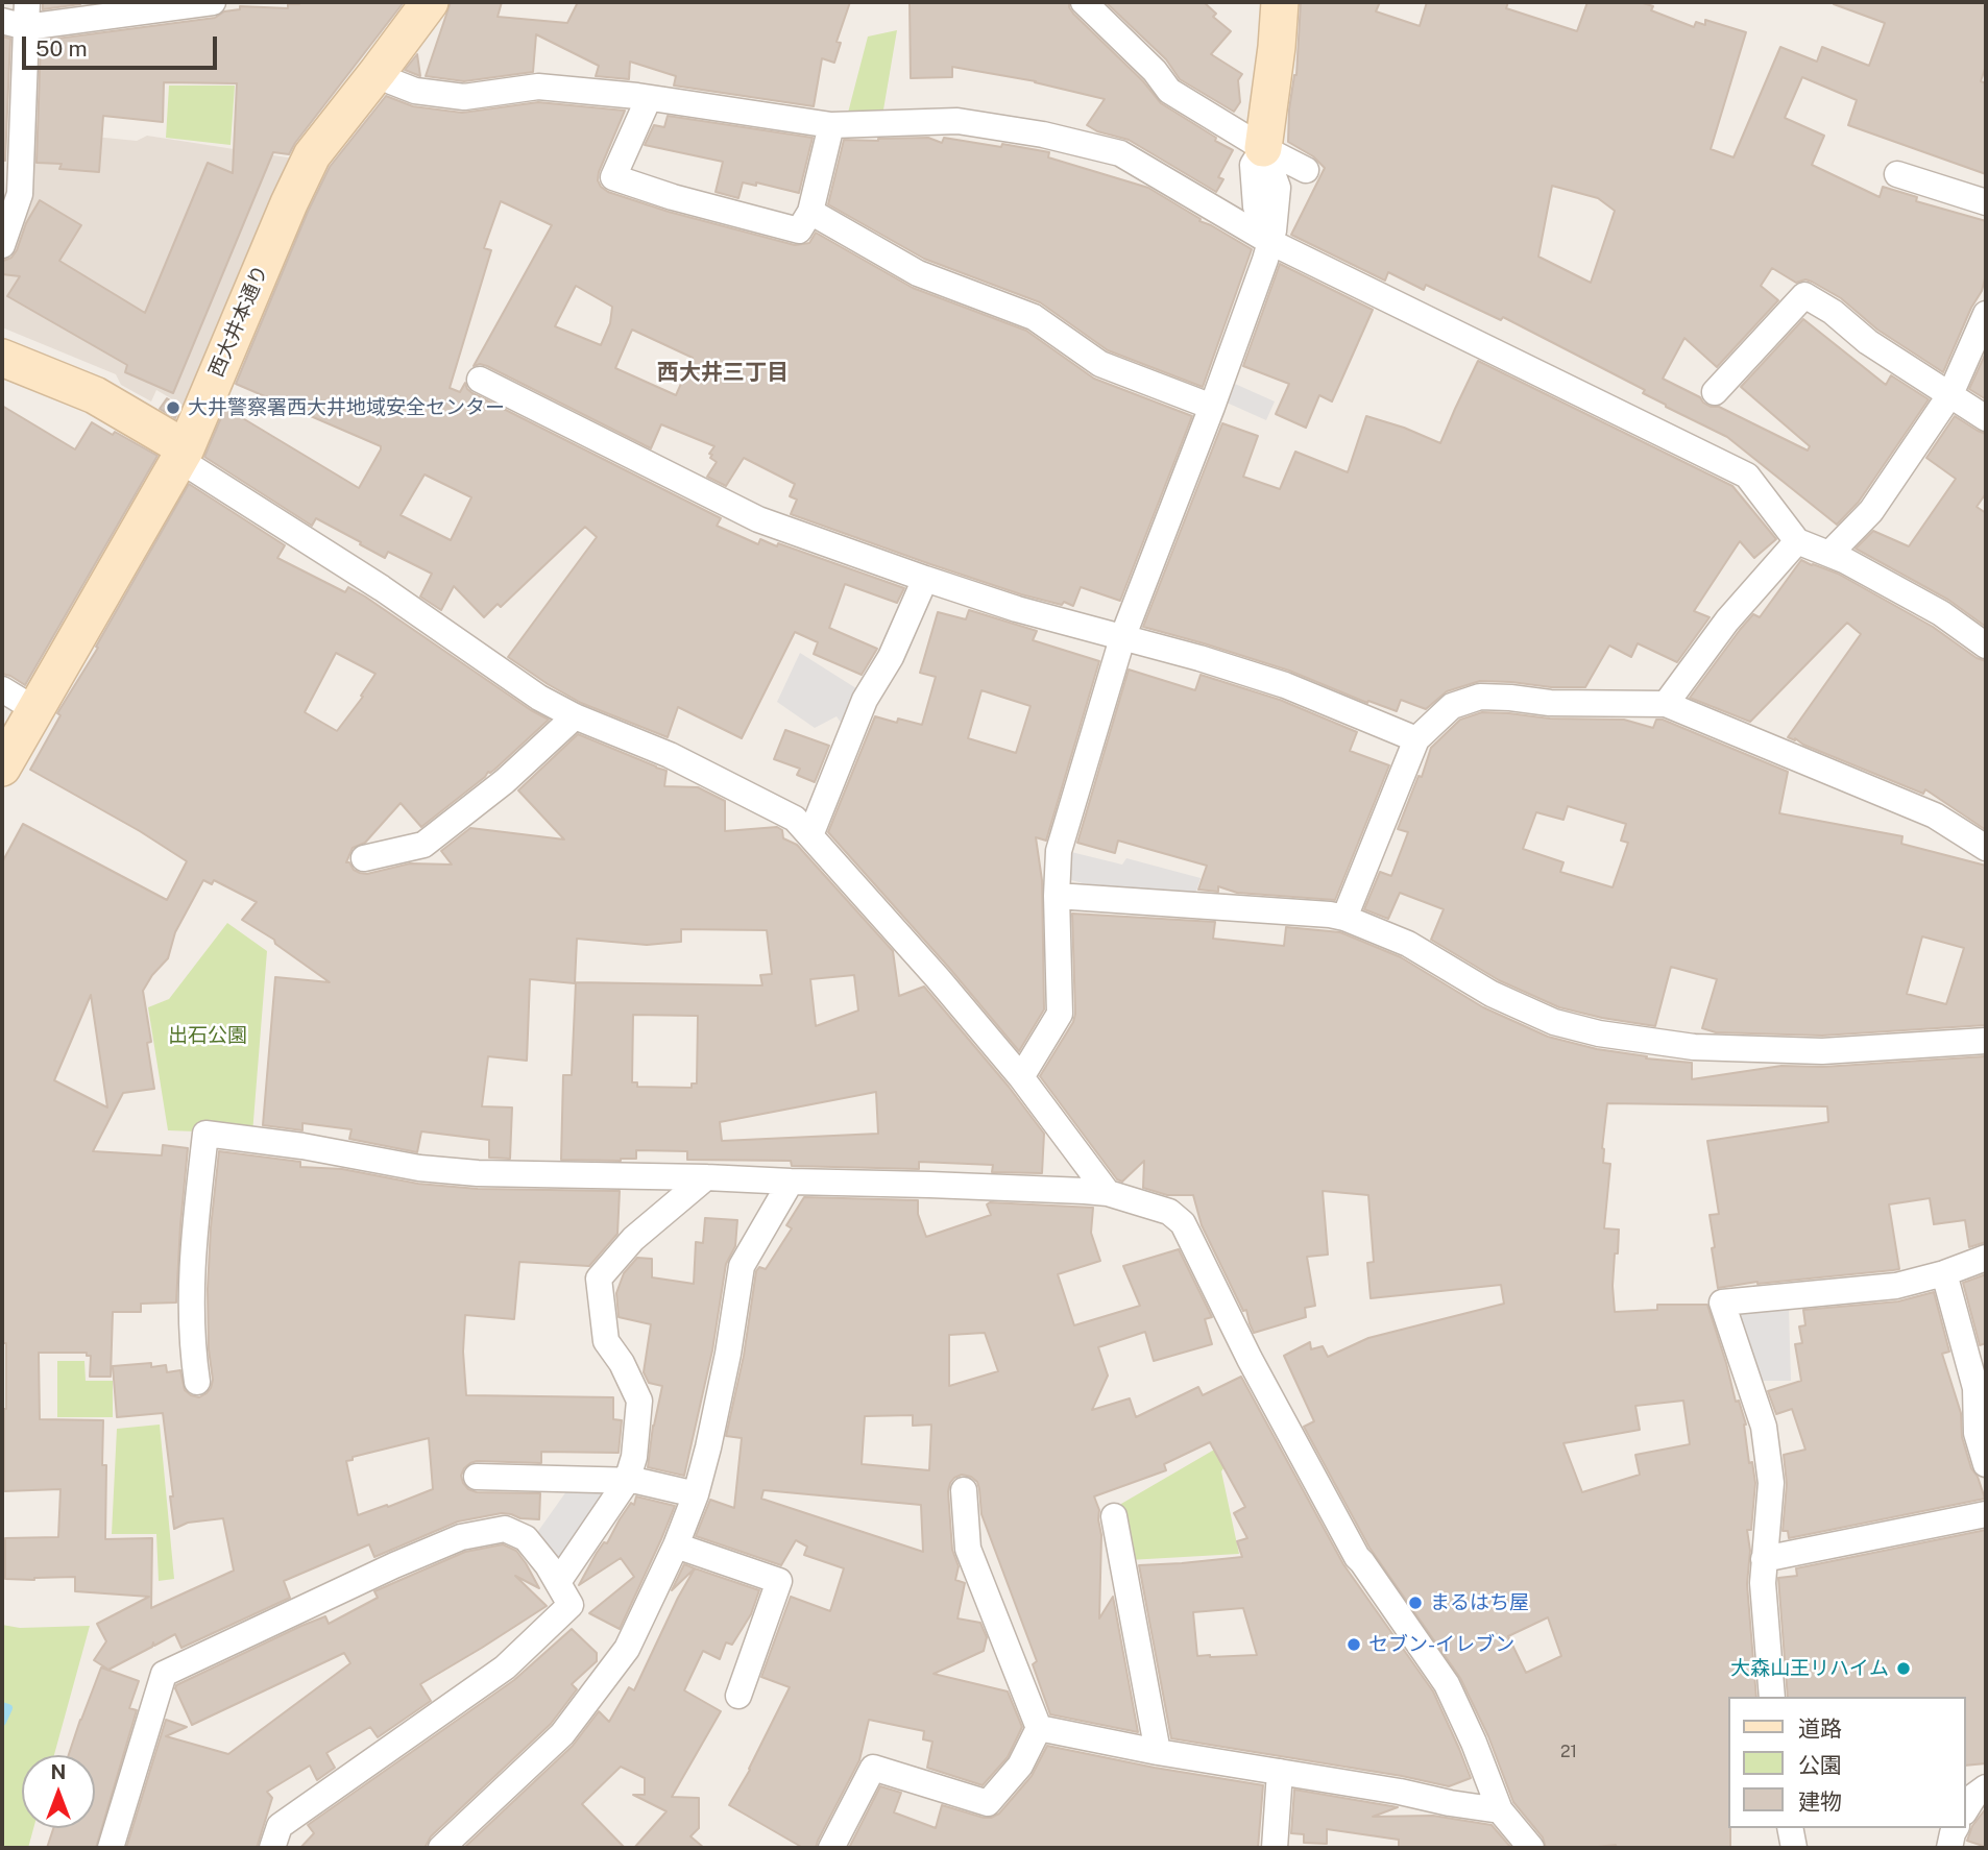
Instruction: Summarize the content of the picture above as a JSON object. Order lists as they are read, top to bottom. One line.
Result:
{"streets":{"street":["西大井本通り"]},"districts":["西大井三丁目"],"parks":["出石公園"],"places":["大井警察署西大井地域安全センター","まるはち屋","セブン-イレブン","大森山王リハイム"],"house_numbers":["21"],"legend":["道路","公園","建物"],"scale_bar":"50 m","north":"top"}
